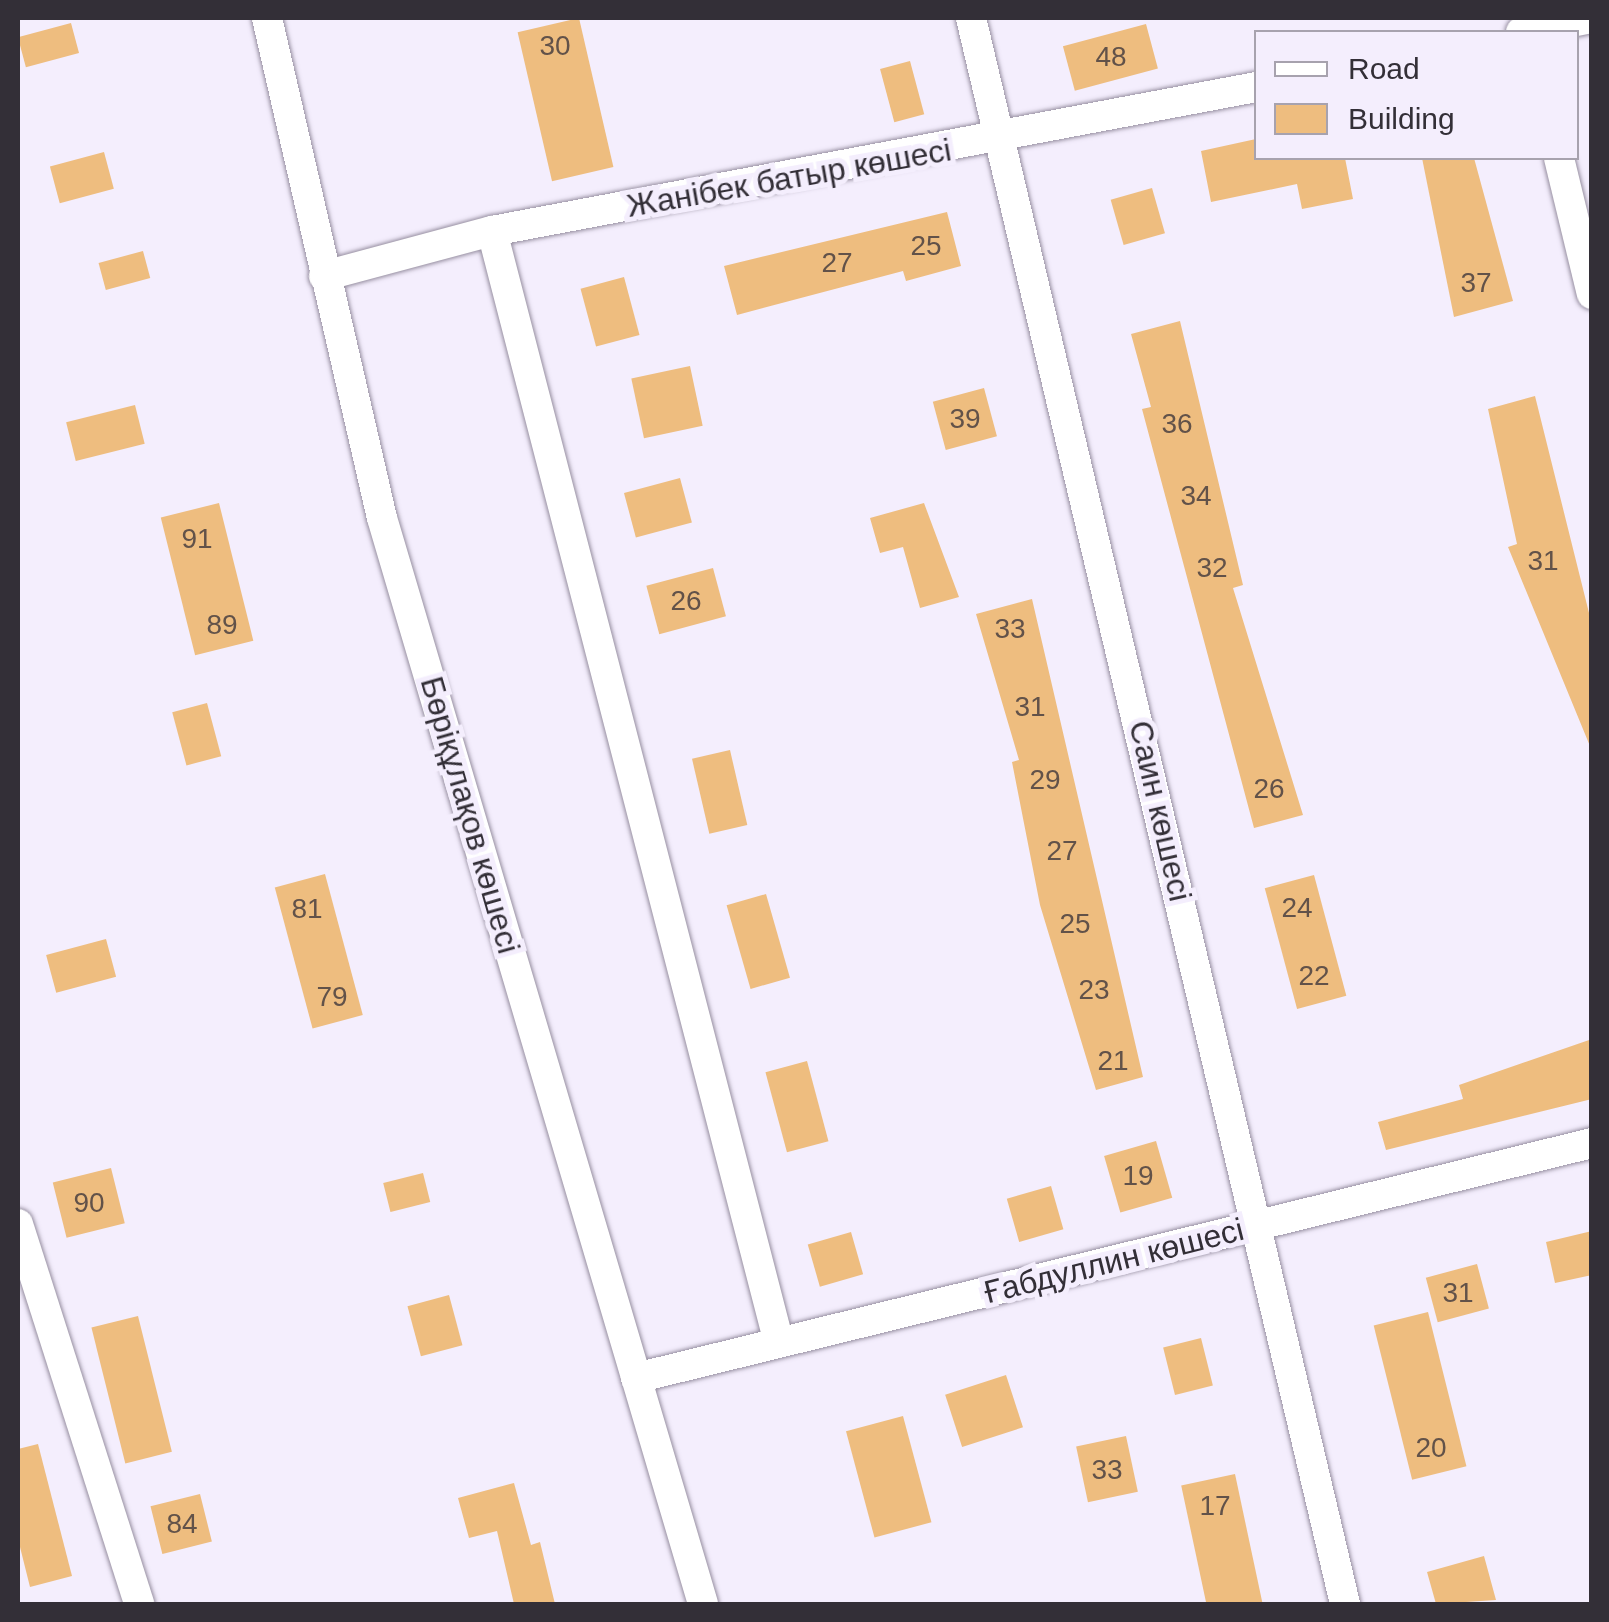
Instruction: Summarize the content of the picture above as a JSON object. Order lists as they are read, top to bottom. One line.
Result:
{"streets":{"street":["Жанібек батыр көшесі","Саин көшесі","Бөріқұлақов көшесі","Ғабдуллин көшесі"]},"crossings":[["Жанібек батыр көшесі","Саин көшесі"],["Жанібек батыр көшесі","Бөріқұлақов көшесі"],["Саин көшесі","Ғабдуллин көшесі"],["Бөріқұлақов көшесі","Ғабдуллин көшесі"]],"house_numbers":["30","48","25","27","37","39","36","34","91","31","32","26","89","33","31","29","26","27","24","81","25","22","23","79","21","19","90","31","20","33","17","84"],"legend":["Road","Building"]}
